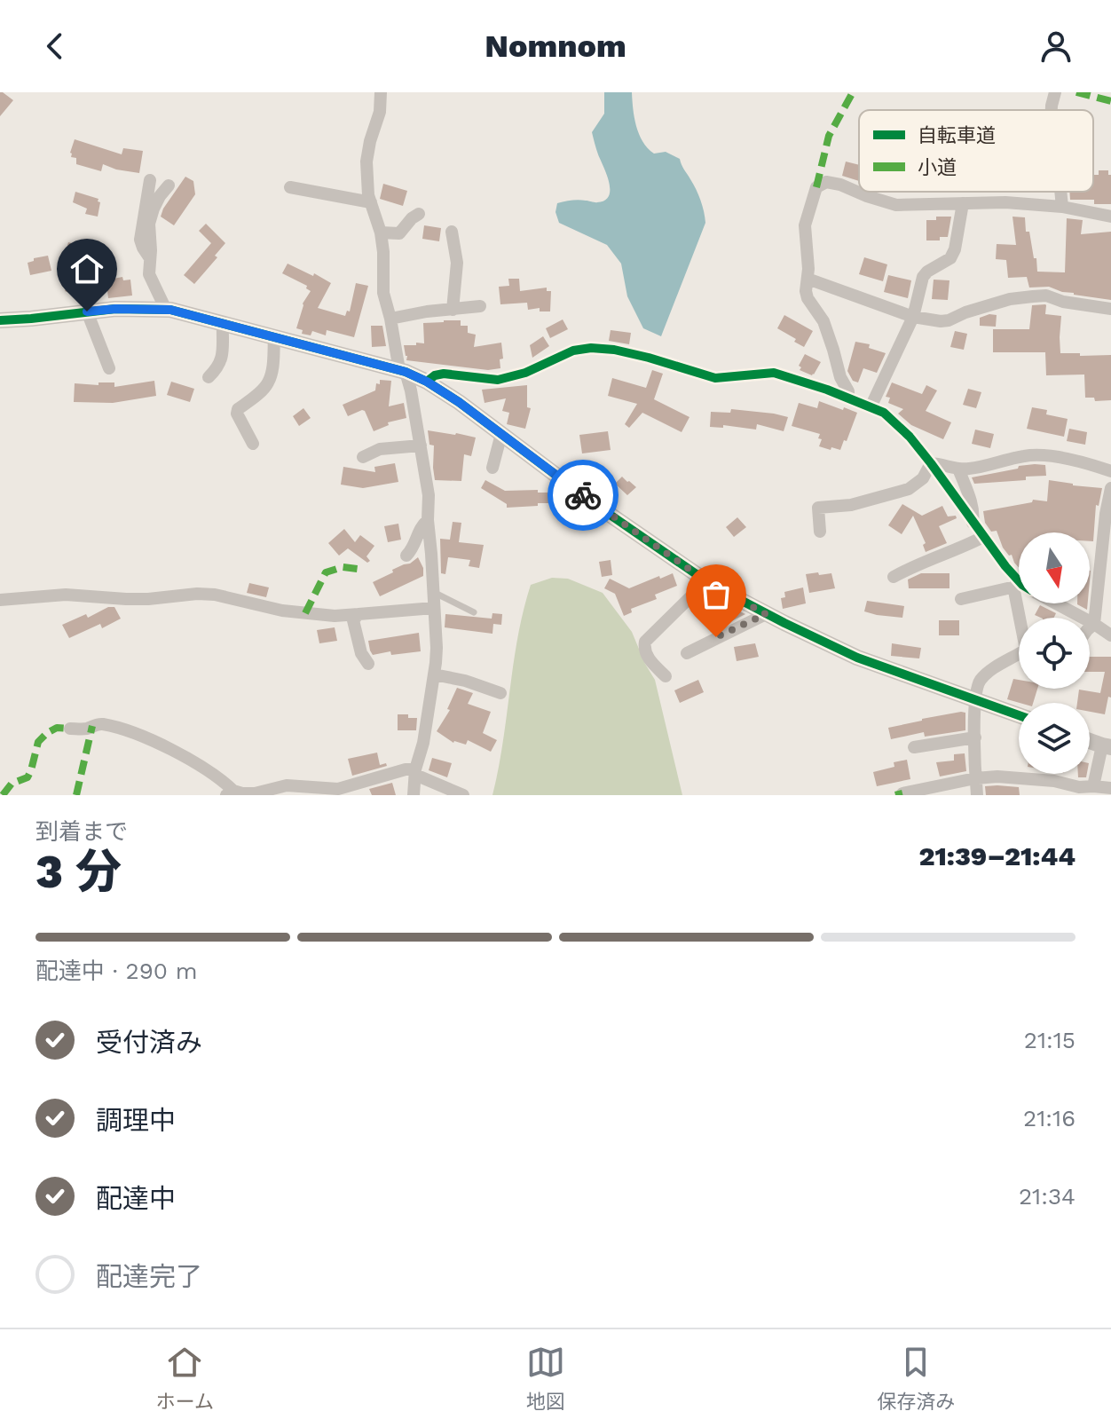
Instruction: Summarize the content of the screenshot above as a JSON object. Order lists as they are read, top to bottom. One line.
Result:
{"legend":["自転車道","小道"],"north":"bottom","page":{"header":"Nomnom","heading":["3 分","到着まで","21:39–21:44"],"bar":"配達中 · 290 m","list":[["受付済み","21:15"],["調理中","21:16"],["配達中","21:34"],"配達完了"],"tabs":["ホーム","地図","保存済み"]}}
